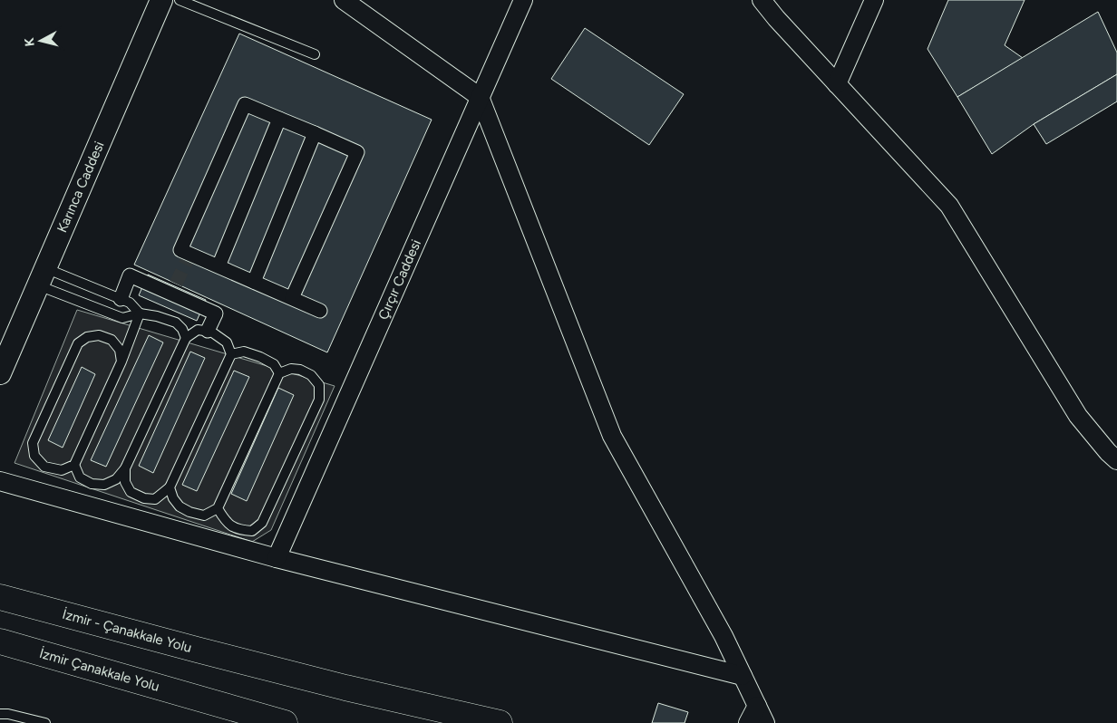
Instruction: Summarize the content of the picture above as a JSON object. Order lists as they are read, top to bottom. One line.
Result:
{"streets":{"highway":["İzmir - Çanakkale Yolu","İzmir Çanakkale Yolu"],"street":["Karınca Caddesi","Çırçır Caddesi"]},"north":"left"}
